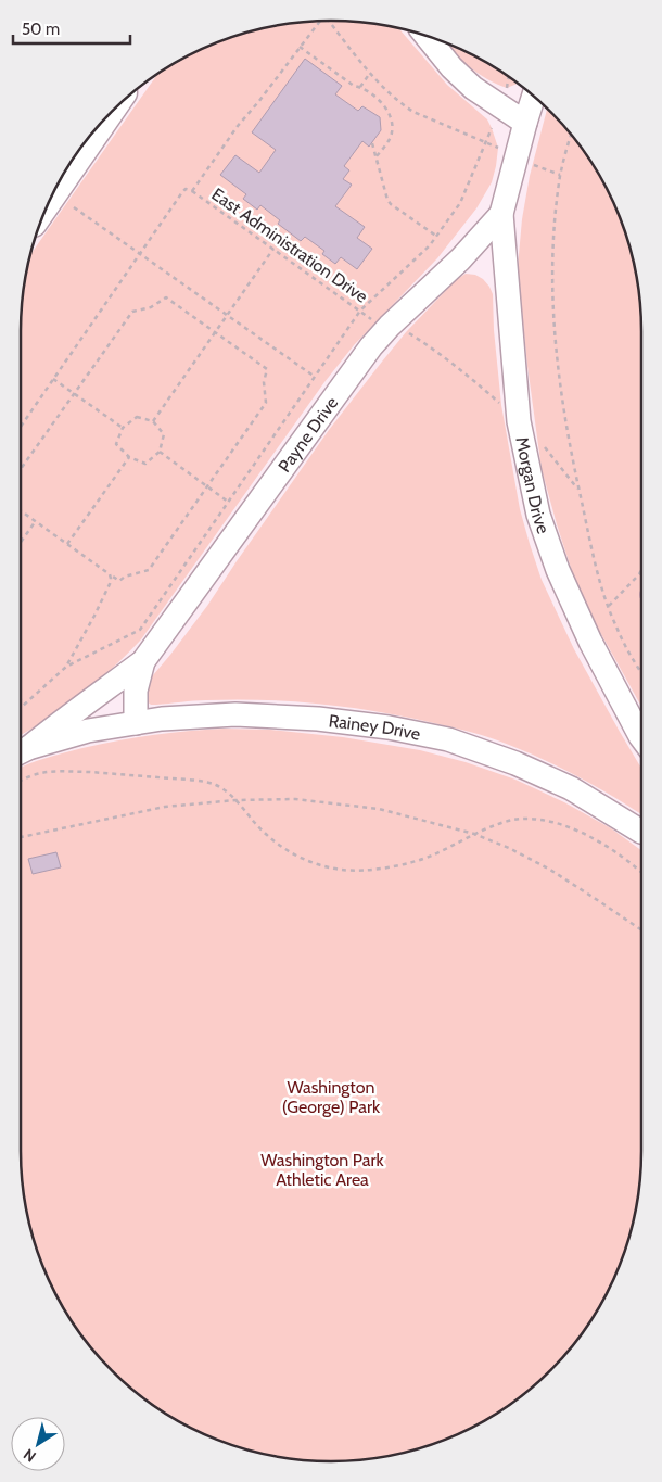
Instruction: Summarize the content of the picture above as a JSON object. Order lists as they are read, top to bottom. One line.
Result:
{"streets":{"street":["Payne Drive","Morgan Drive","Rainey Drive"],"path":["East Administration Drive"]},"crossings":[["Payne Drive","Morgan Drive"],["Payne Drive","Rainey Drive"]],"parks":["Washington (George) Park","Washington Park Athletic Area"],"scale_bar":"50 m","north":"bottom left"}
